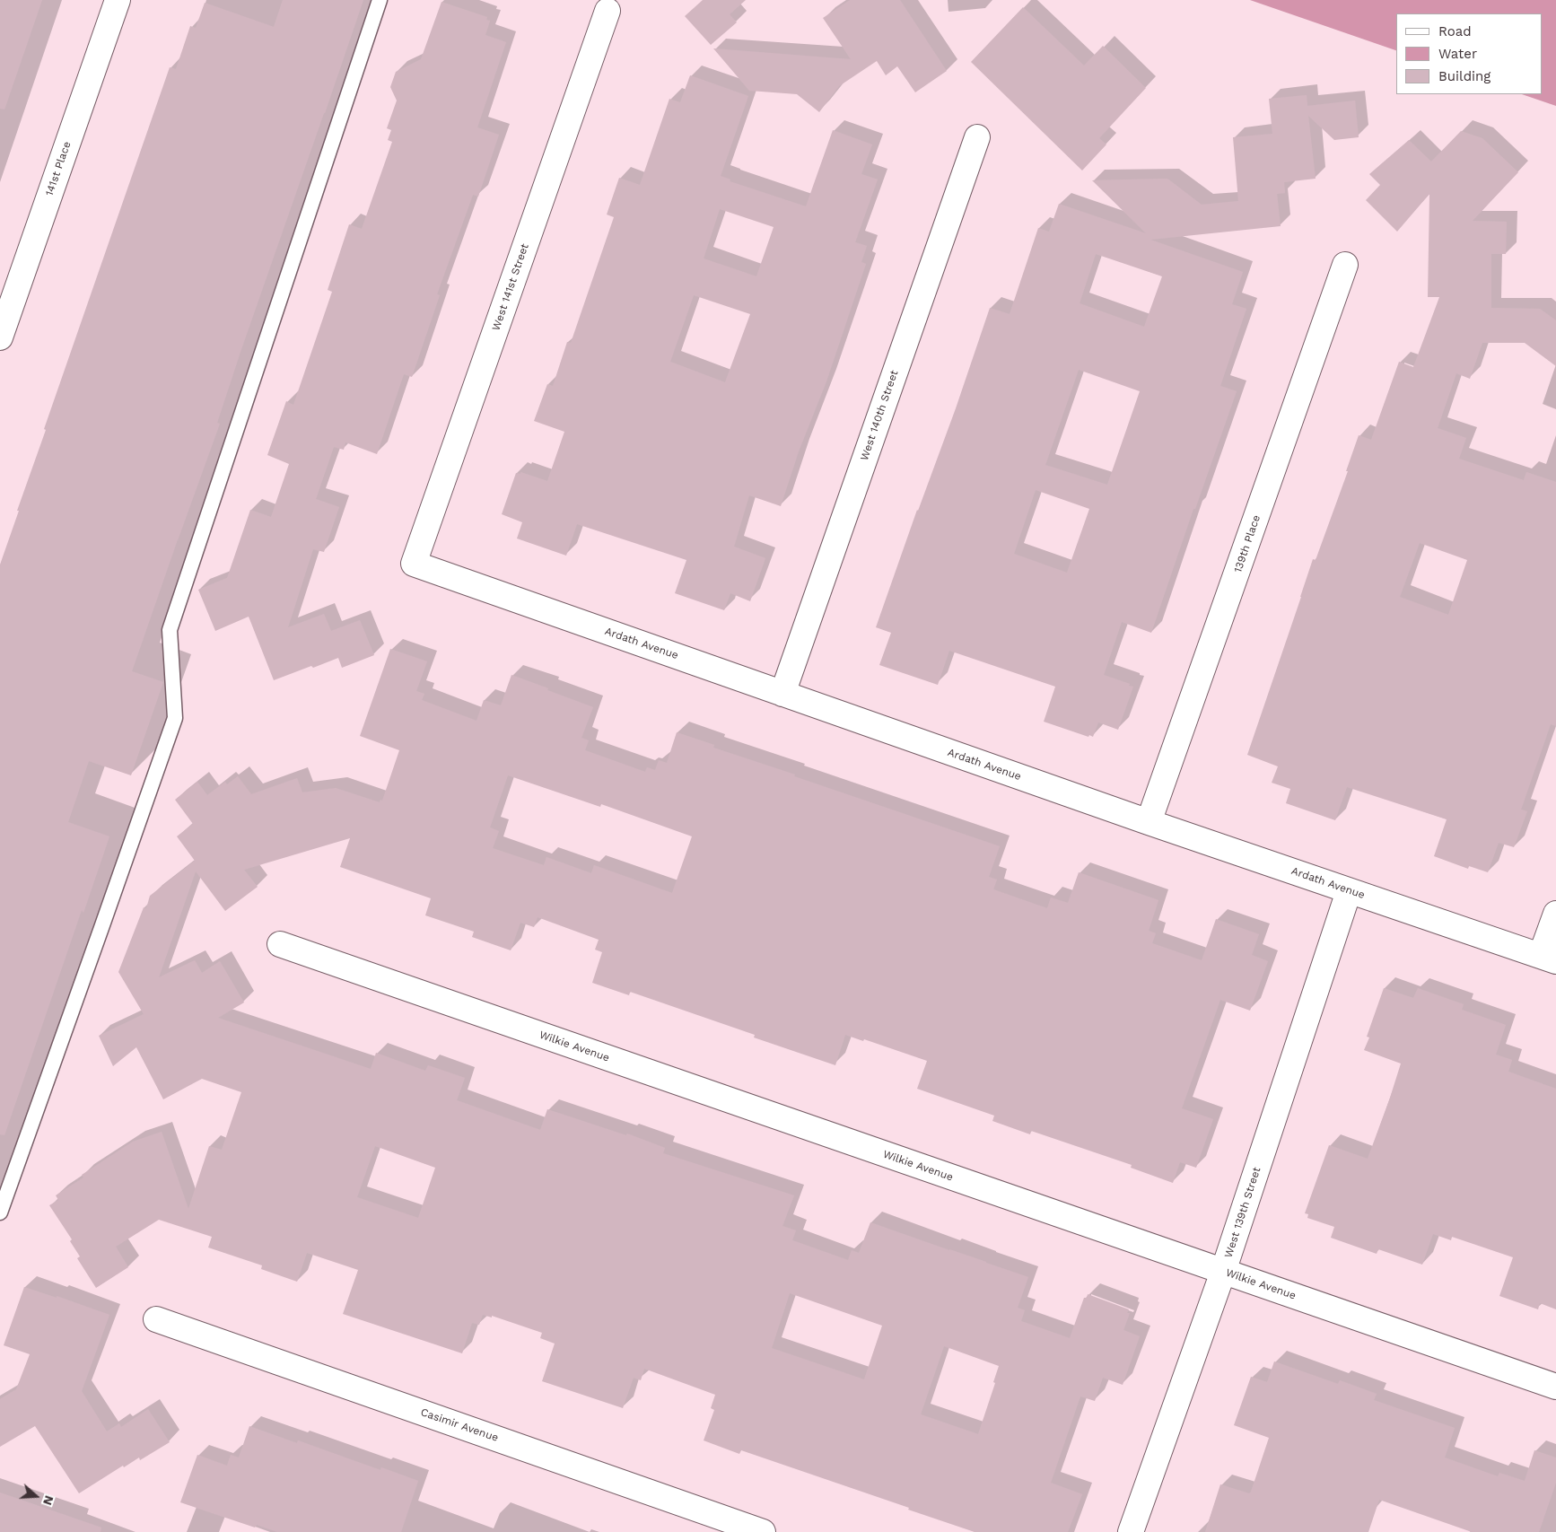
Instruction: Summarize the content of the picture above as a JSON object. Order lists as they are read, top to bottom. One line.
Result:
{"streets":{"street":["141st Place","West 141st Street","West 140th Street","139th Place","Ardath Avenue","Wilkie Avenue","West 139th Street","Casimir Avenue"]},"crossings":[["West 141st Street","Ardath Avenue"],["West 140th Street","Ardath Avenue"],["139th Place","Ardath Avenue"],["Ardath Avenue","West 139th Street"],["Wilkie Avenue","West 139th Street"]],"legend":["Road","Water","Building"],"north":"right"}
